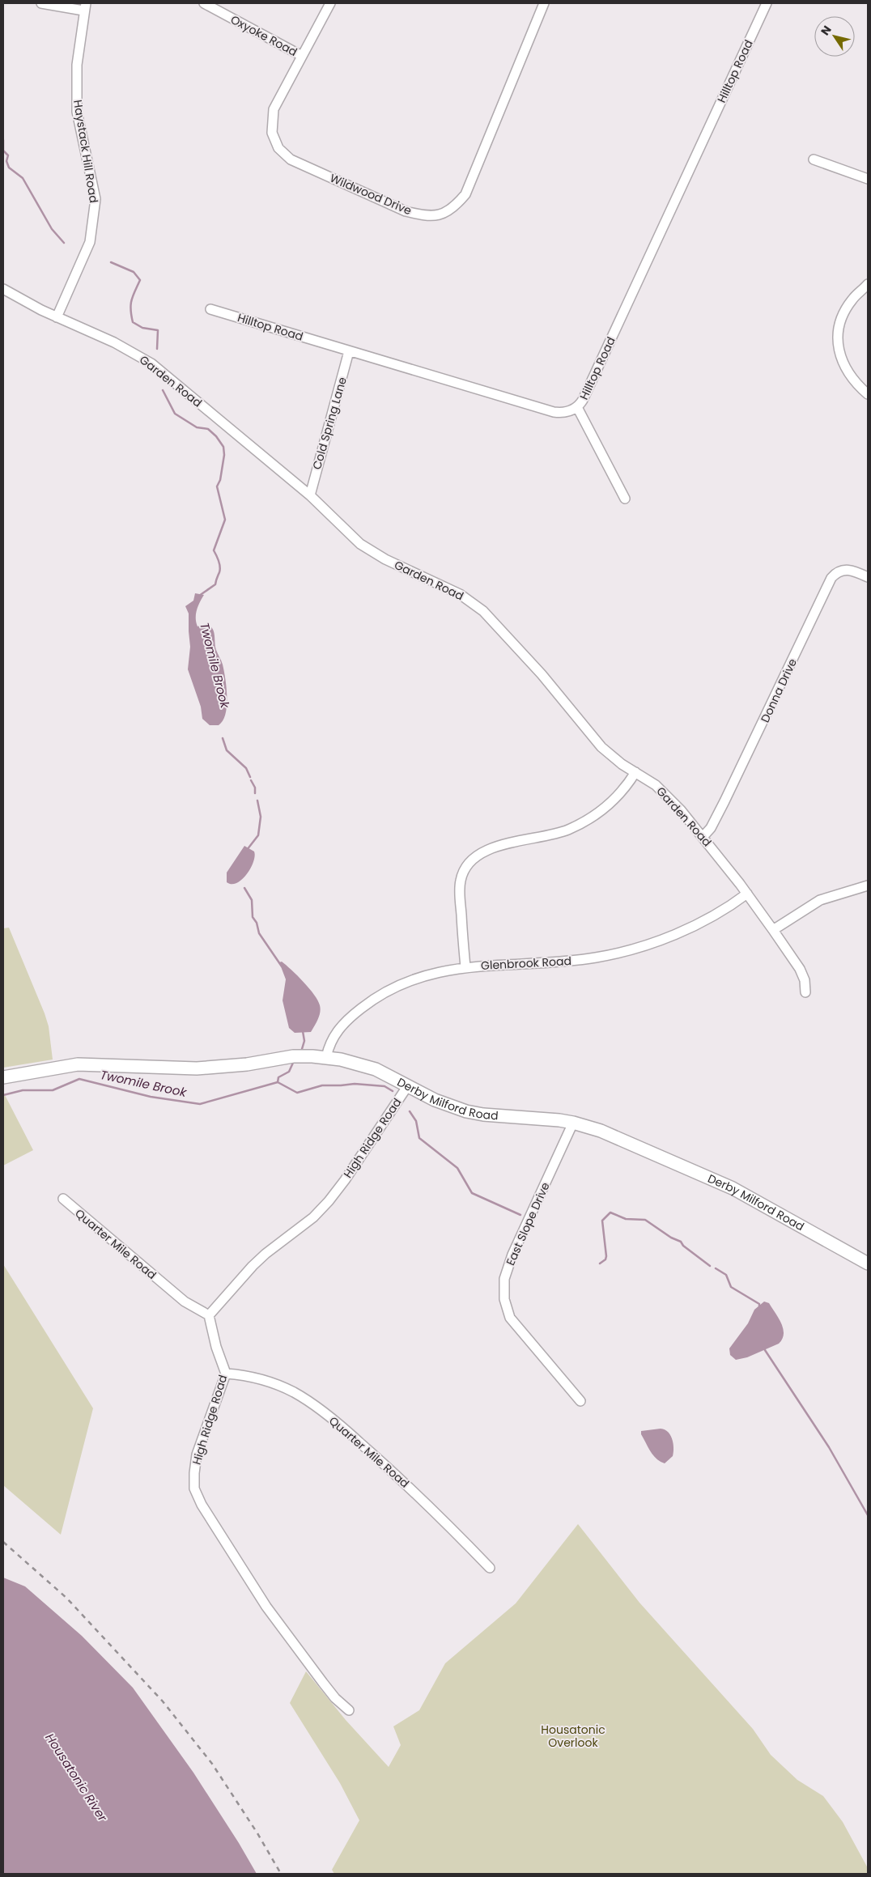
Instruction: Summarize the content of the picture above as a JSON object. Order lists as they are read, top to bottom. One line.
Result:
{"streets":{"main road":["Derby Milford Road"],"street":["Oxyoke Road","Hilltop Road","Haystack Hill Road","Wildwood Drive","Garden Road","Cold Spring Lane","Donna Drive","Glenbrook Road","High Ridge Road","East Slope Drive","Quarter Mile Road"]},"crossings":[["Oxyoke Road","Wildwood Drive"],["Hilltop Road","Cold Spring Lane"],["Haystack Hill Road","Garden Road"],["Garden Road","Cold Spring Lane"],["Garden Road","Donna Drive"],["Garden Road","Glenbrook Road"],["Glenbrook Road","Derby Milford Road"],["Derby Milford Road","High Ridge Road"],["Derby Milford Road","East Slope Drive"],["High Ridge Road","Quarter Mile Road"]],"water":["Twomile Brook","Housatonic River"],"parks":["Housatonic Overlook"],"north":"top left"}
